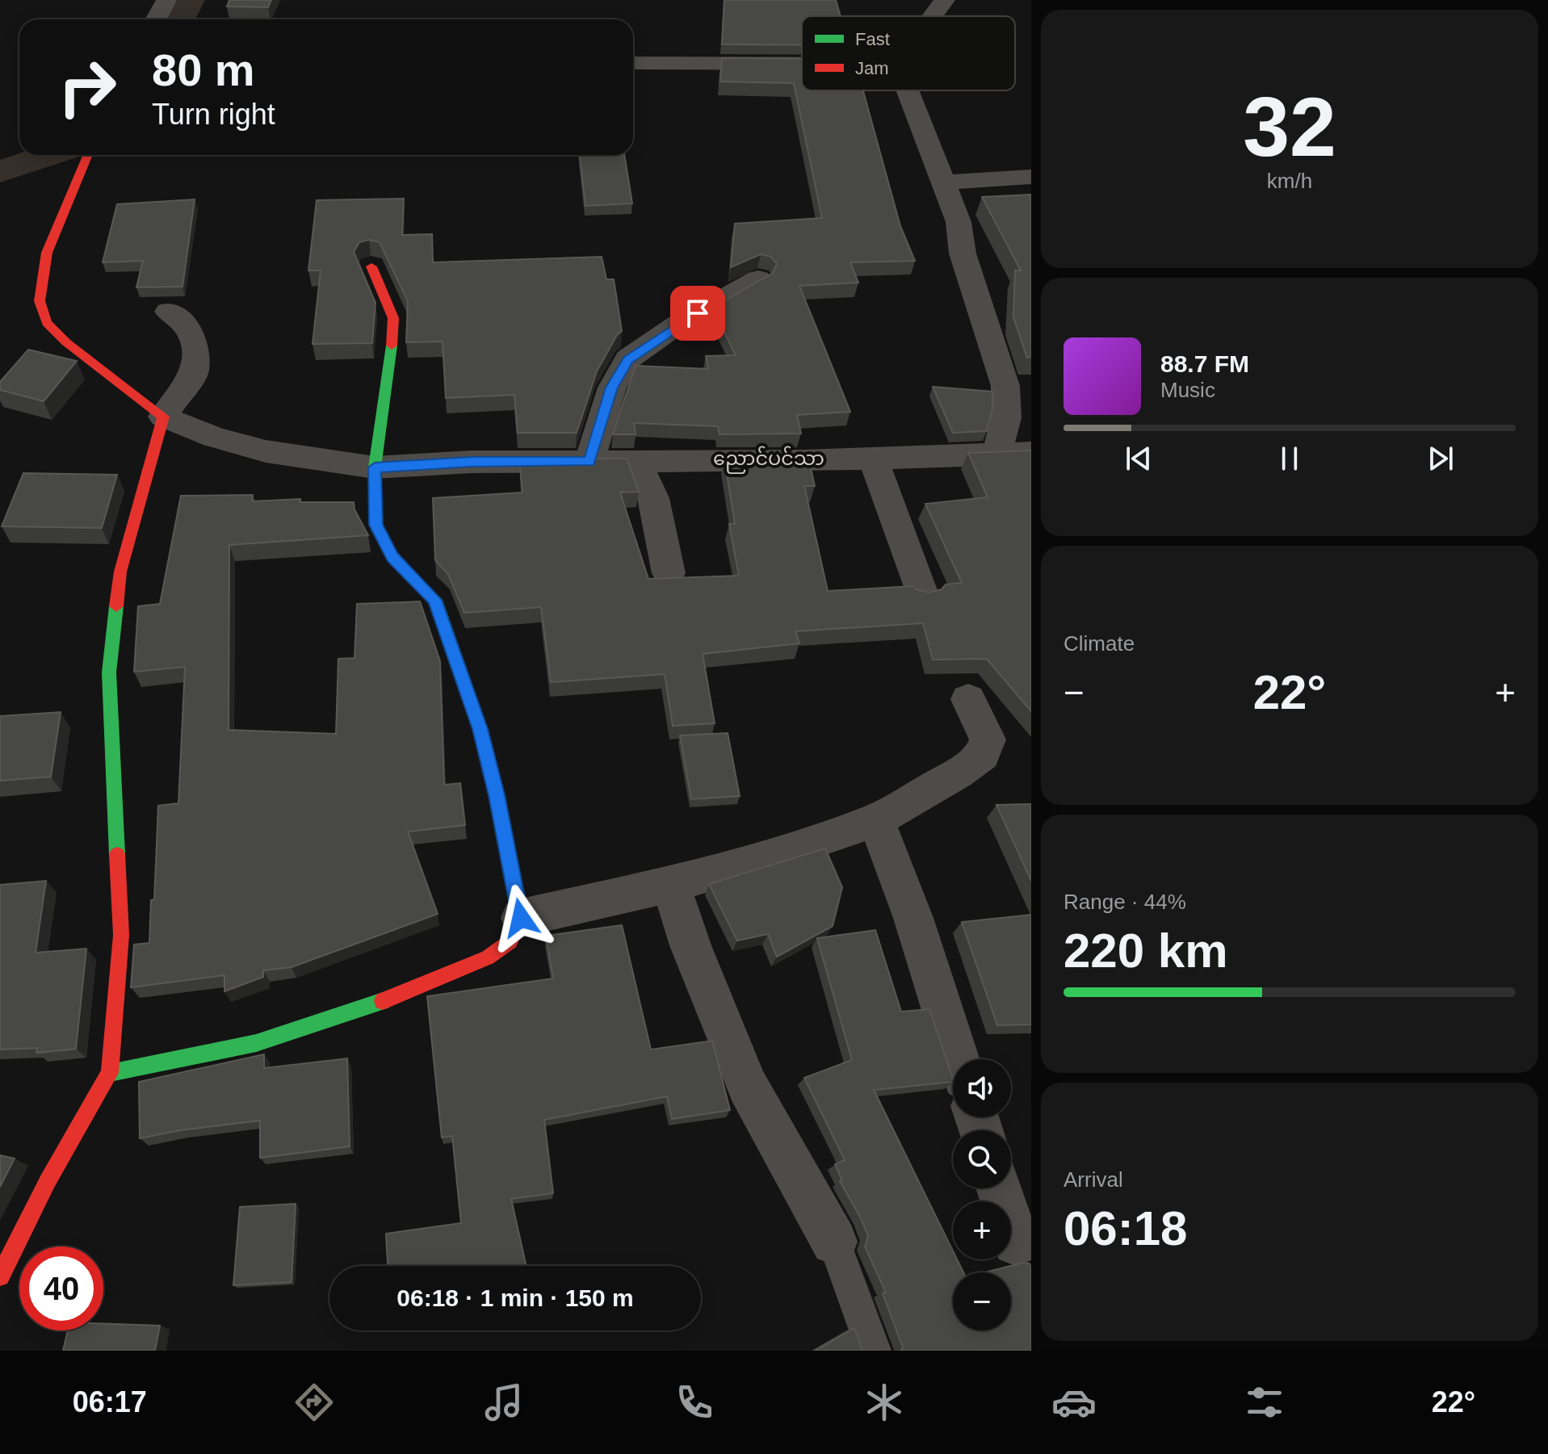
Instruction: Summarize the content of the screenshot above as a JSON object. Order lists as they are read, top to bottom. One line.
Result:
{"districts":["ညောင်ပင်သာ"],"legend":["Fast","Jam"],"page":{"tile":[["32","km/h"],"Climate",["Range · 44%","220 km"],["Arrival","06:18"]],"turn":["80 m","Turn right"],"song":["88.7 FM","Music"],"heat":["−","22°","+"],"map_buttons":["+","−"],"limit":"40","trip":"06:18 · 1 min · 150 m","tabs":["06:17","22°"]}}
